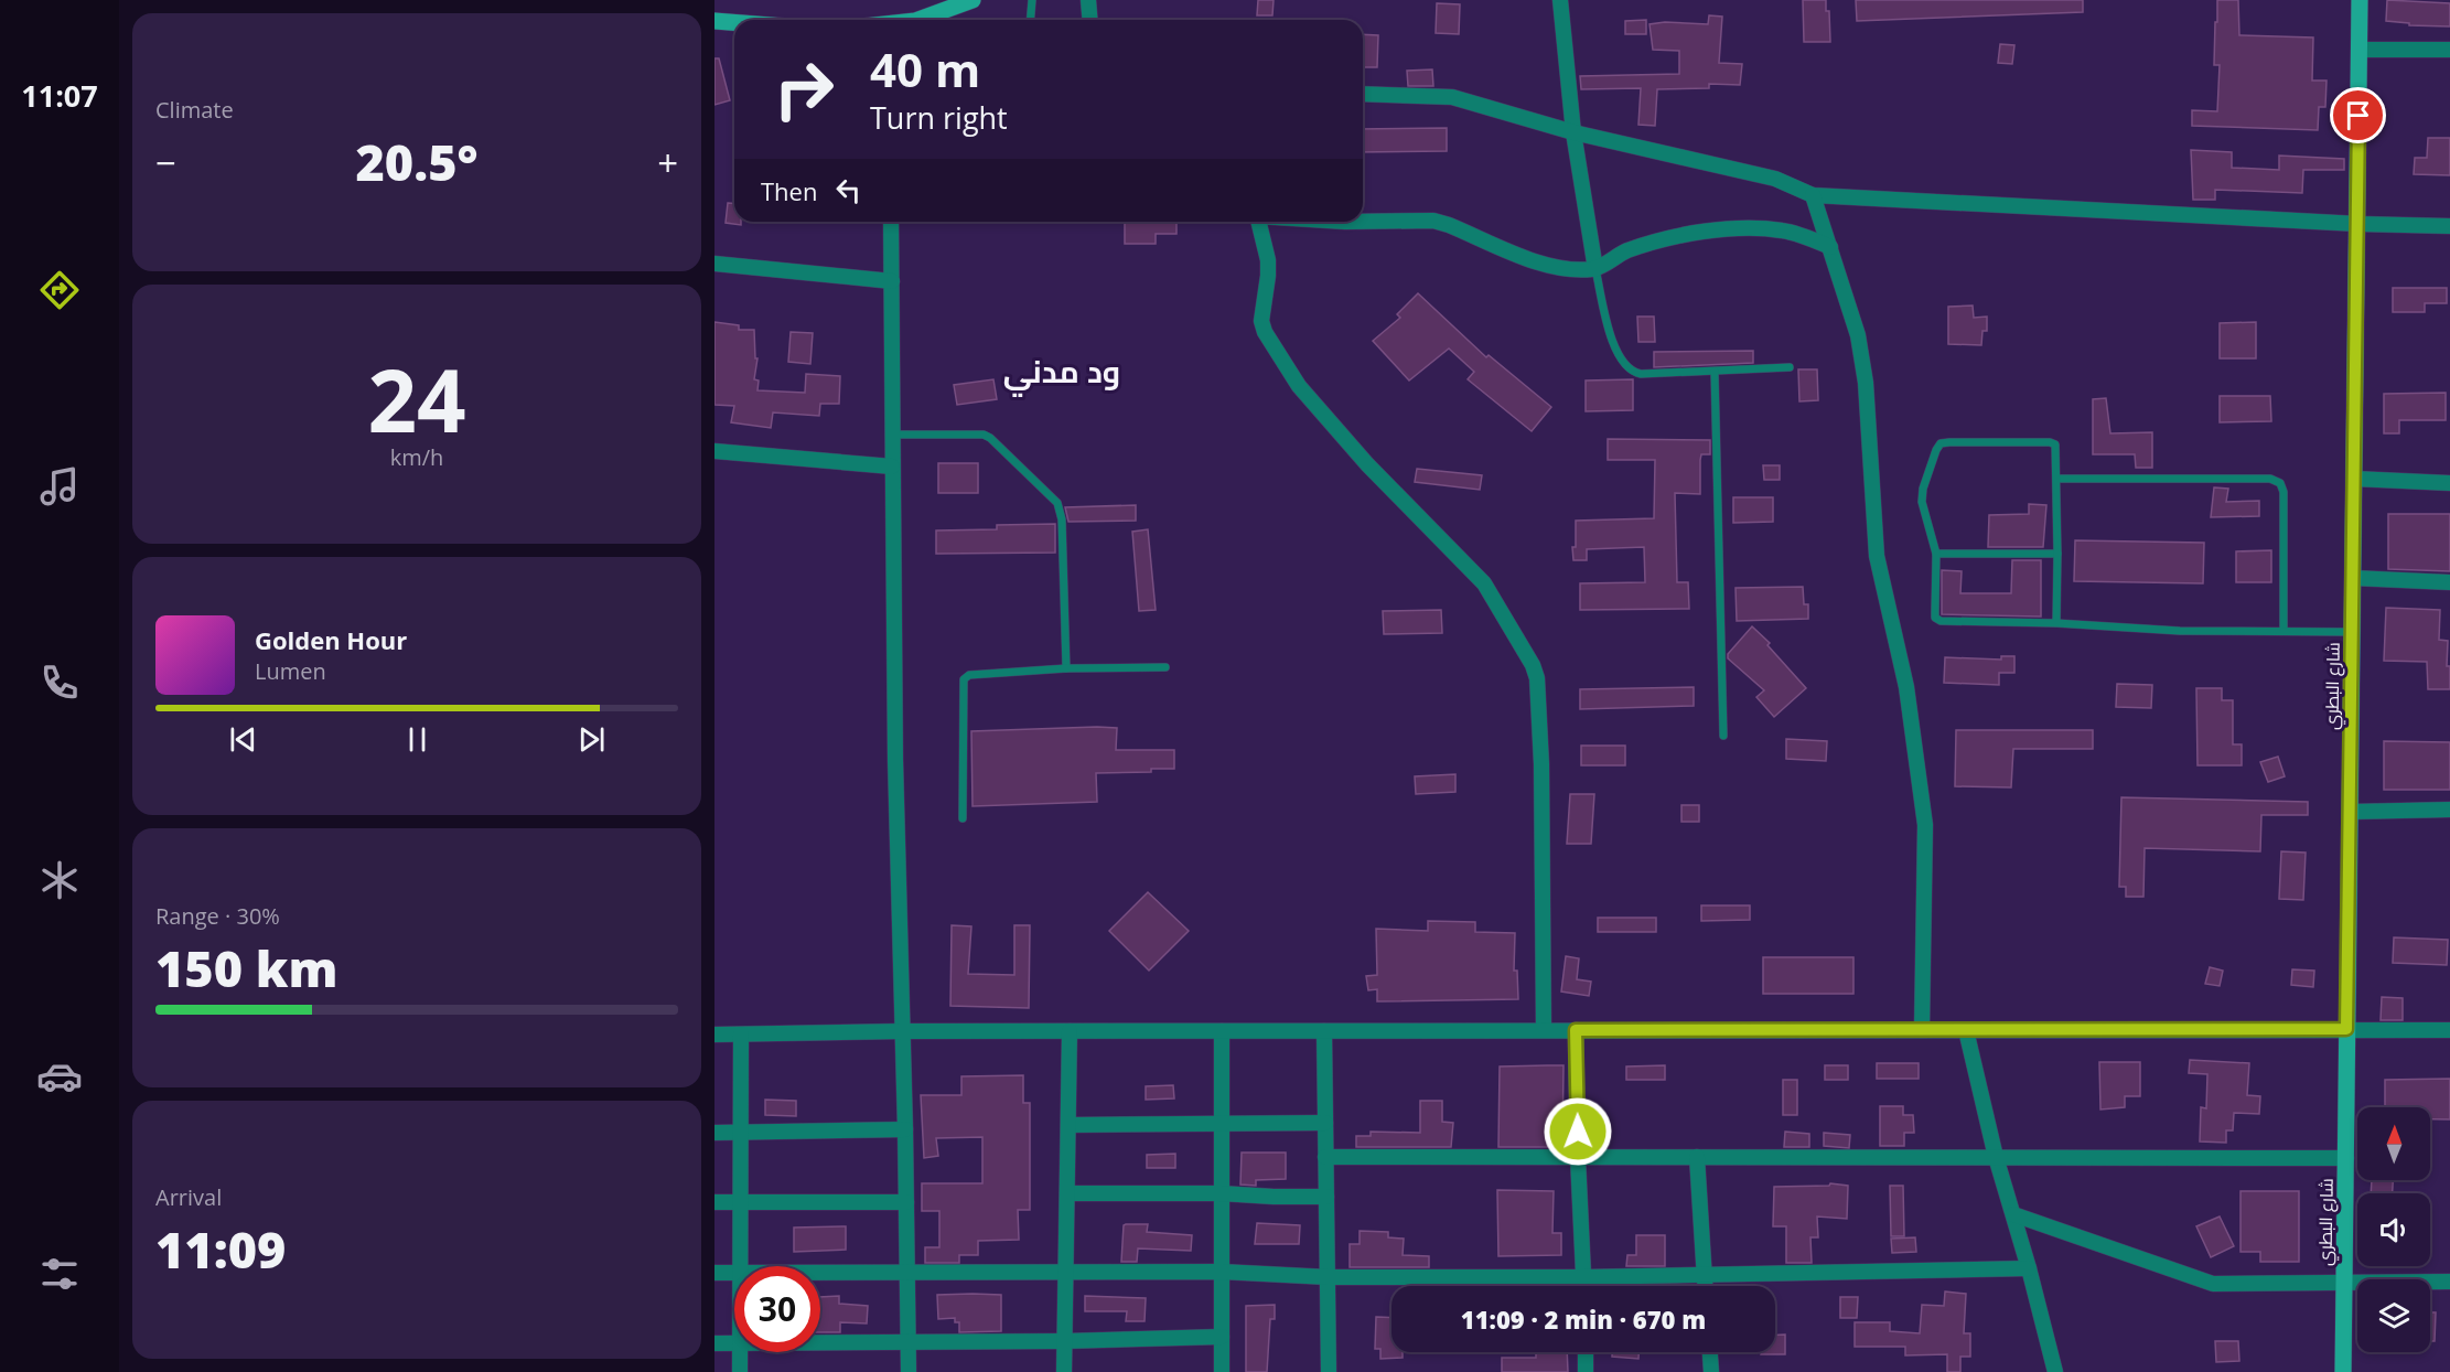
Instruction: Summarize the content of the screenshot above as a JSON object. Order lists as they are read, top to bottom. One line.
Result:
{"streets":{"main road":["شارع البطري"]},"districts":["ود مدني"],"north":"top","page":{"tabs":"11:07","tile":["Climate",["24","km/h"],["Range · 30%","150 km"],["Arrival","11:09"]],"turn":["40 m","Turn right"],"heat":["−","20.5°","+"],"then":"Then","song":["Golden Hour","Lumen"],"limit":"30","trip":"11:09 · 2 min · 670 m"}}
